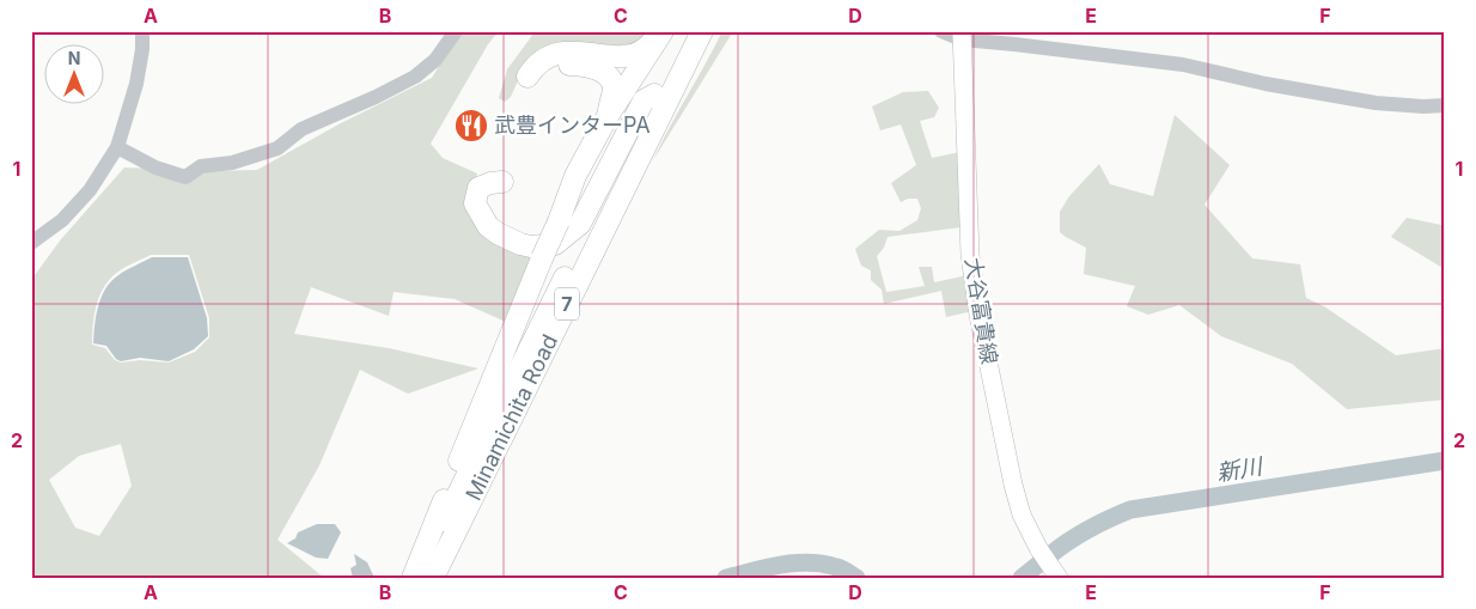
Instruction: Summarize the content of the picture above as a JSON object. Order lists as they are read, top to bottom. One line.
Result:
{"streets":{"highway":["7","Minamichita Road"],"main road":["大谷富貴線"]},"water":["新川"],"places":{"restaurant":["武豊インターPA"]},"north":"top","grid":{"columns":["A","B","C","D","E","F"],"rows":["1","2"]}}
